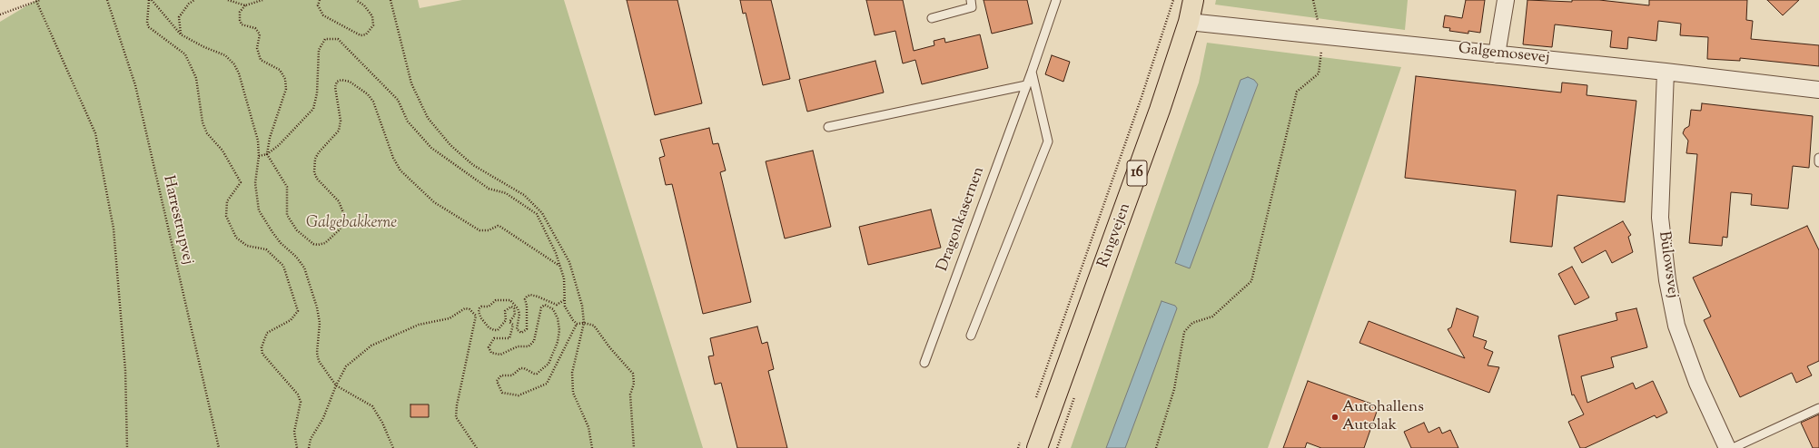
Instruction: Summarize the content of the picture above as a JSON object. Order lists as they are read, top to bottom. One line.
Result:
{"streets":{"main road":["16","Ringvejen"],"street":["Galgemosevej","Bülowsvej"],"lane":["Dragonkasernen"],"path":["Harrestrupvej"]},"crossings":[["Galgemosevej","Ringvejen"],["Galgemosevej","Bülowsvej"]],"parks":["Galgebakkerne"],"places":["Autohallens Autolak"]}
